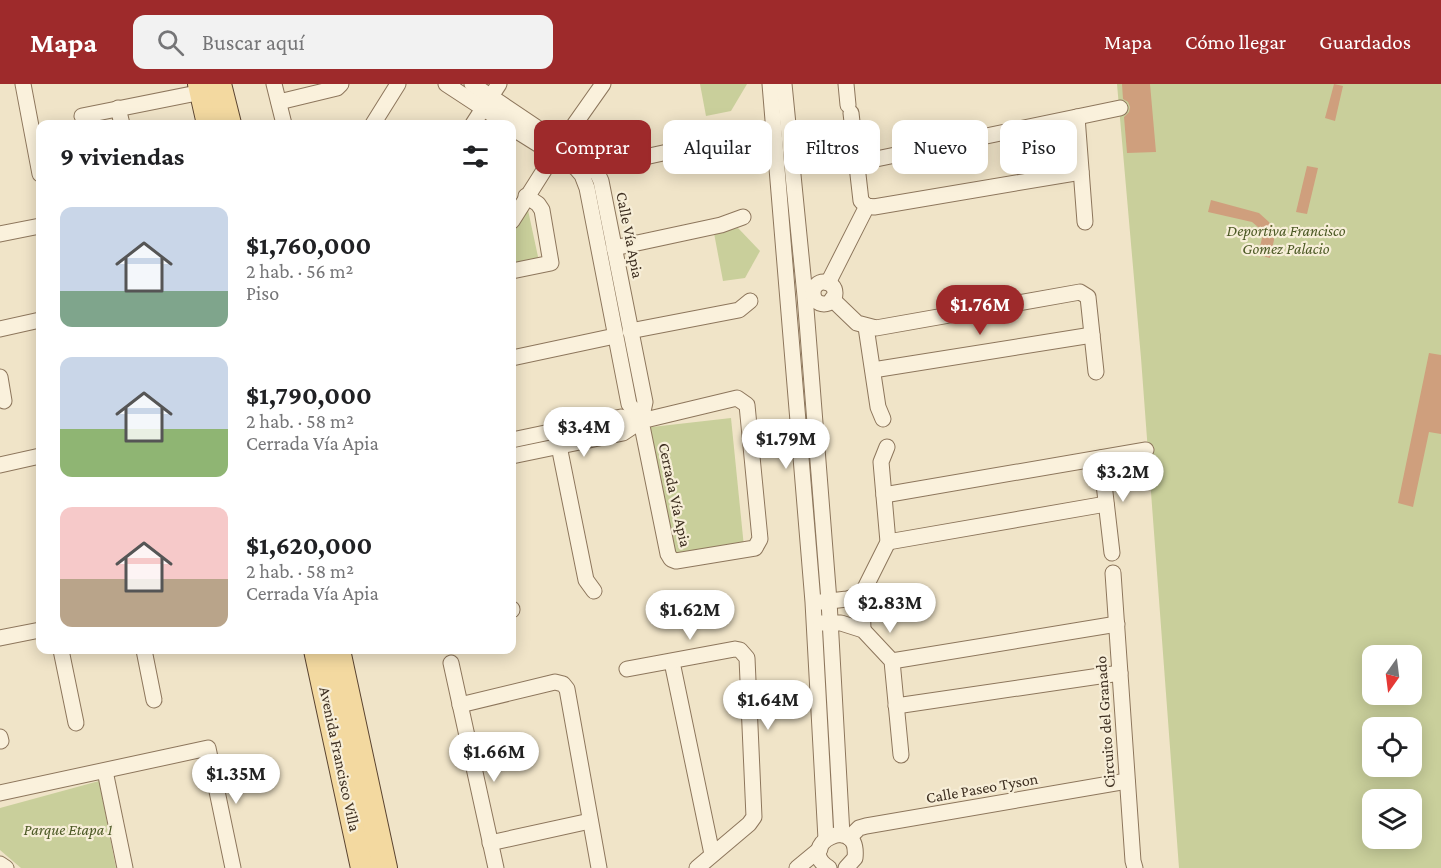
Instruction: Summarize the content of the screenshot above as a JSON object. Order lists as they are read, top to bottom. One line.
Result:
{"streets":{"main road":["Avenida Francisco Villa"],"street":["Calle Vía Apia","Cerrada Vía Apia","Circuito del Granado","Calle Paseo Tyson"]},"crossings":[["Calle Vía Apia","Cerrada Vía Apia"],["Circuito del Granado","Calle Paseo Tyson"]],"parks":["Deportiva Francisco Gomez Palacio","Parque Etapa 1"],"north":"bottom","page":{"header":"Mapa","search":"Buscar aquí","nav":["Mapa","Cómo llegar","Guardados"],"chip":["Comprar","Alquilar","Filtros","Nuevo","Piso"],"heading":"9 viviendas","list":[{"name":"$1,760,000","note":"2 hab. · 56 m² · Piso"},{"name":"$1,790,000","note":"2 hab. · 58 m² · Cerrada Vía Apia"},{"name":"$1,620,000","note":"2 hab. · 58 m² · Cerrada Vía Apia"}],"price":["$1.76M","$3.4M","$1.79M","$3.2M","$2.83M","$1.62M","$1.64M","$1.66M","$1.35M"]}}
